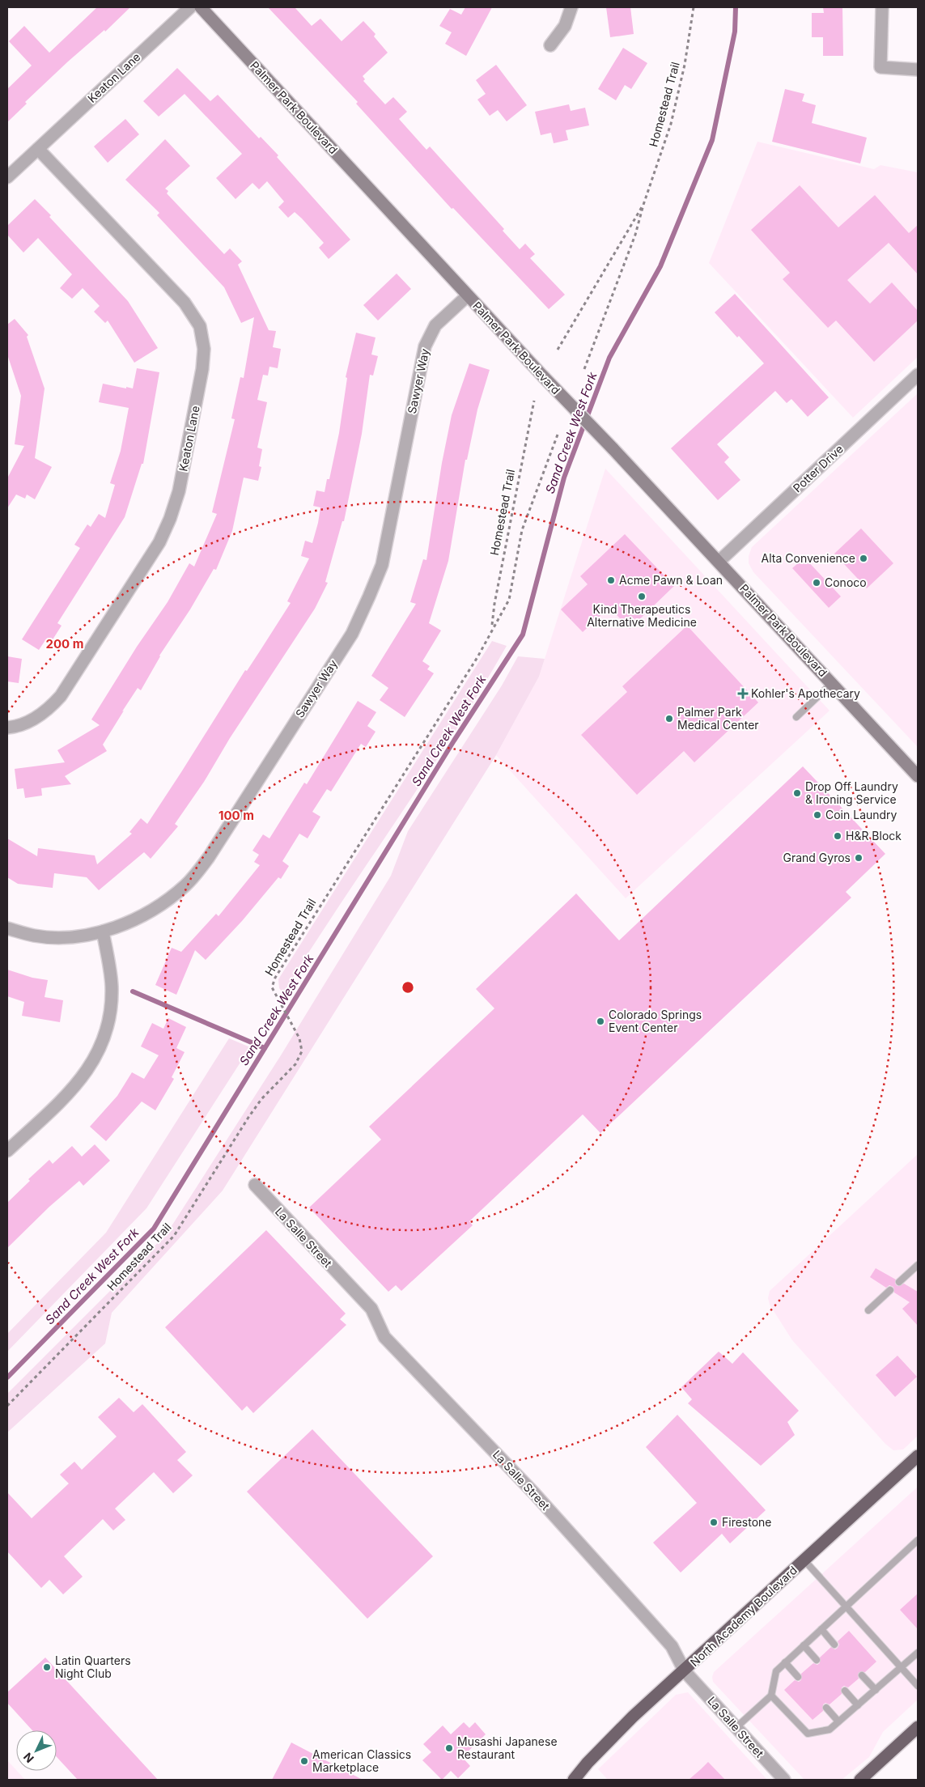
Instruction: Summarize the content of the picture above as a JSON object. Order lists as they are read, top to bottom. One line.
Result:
{"streets":{"highway":["North Academy Boulevard"],"main road":["Palmer Park Boulevard"],"street":["Keaton Lane","Sawyer Way","Potter Drive","La Salle Street"],"path":["Homestead Trail"]},"crossings":[["Palmer Park Boulevard","Sawyer Way"],["Palmer Park Boulevard","Potter Drive"],["La Salle Street","North Academy Boulevard"]],"water":["Sand Creek West Fork"],"places":{"other":["Alta Convenience","Acme Pawn & Loan","Conoco","Kind Therapeutics Alternative Medicine","Palmer Park Medical Center","Drop Off Laundry & Ironing Service","Coin Laundry","H&R Block","Grand Gyros","Colorado Springs Event Center","Firestone","Latin Quarters Night Club","Musashi Japanese Restaurant","American Classics Marketplace"],"health":["Kohler's Apothecary"]},"north":"bottom left","rings":["200 m","100 m"]}
